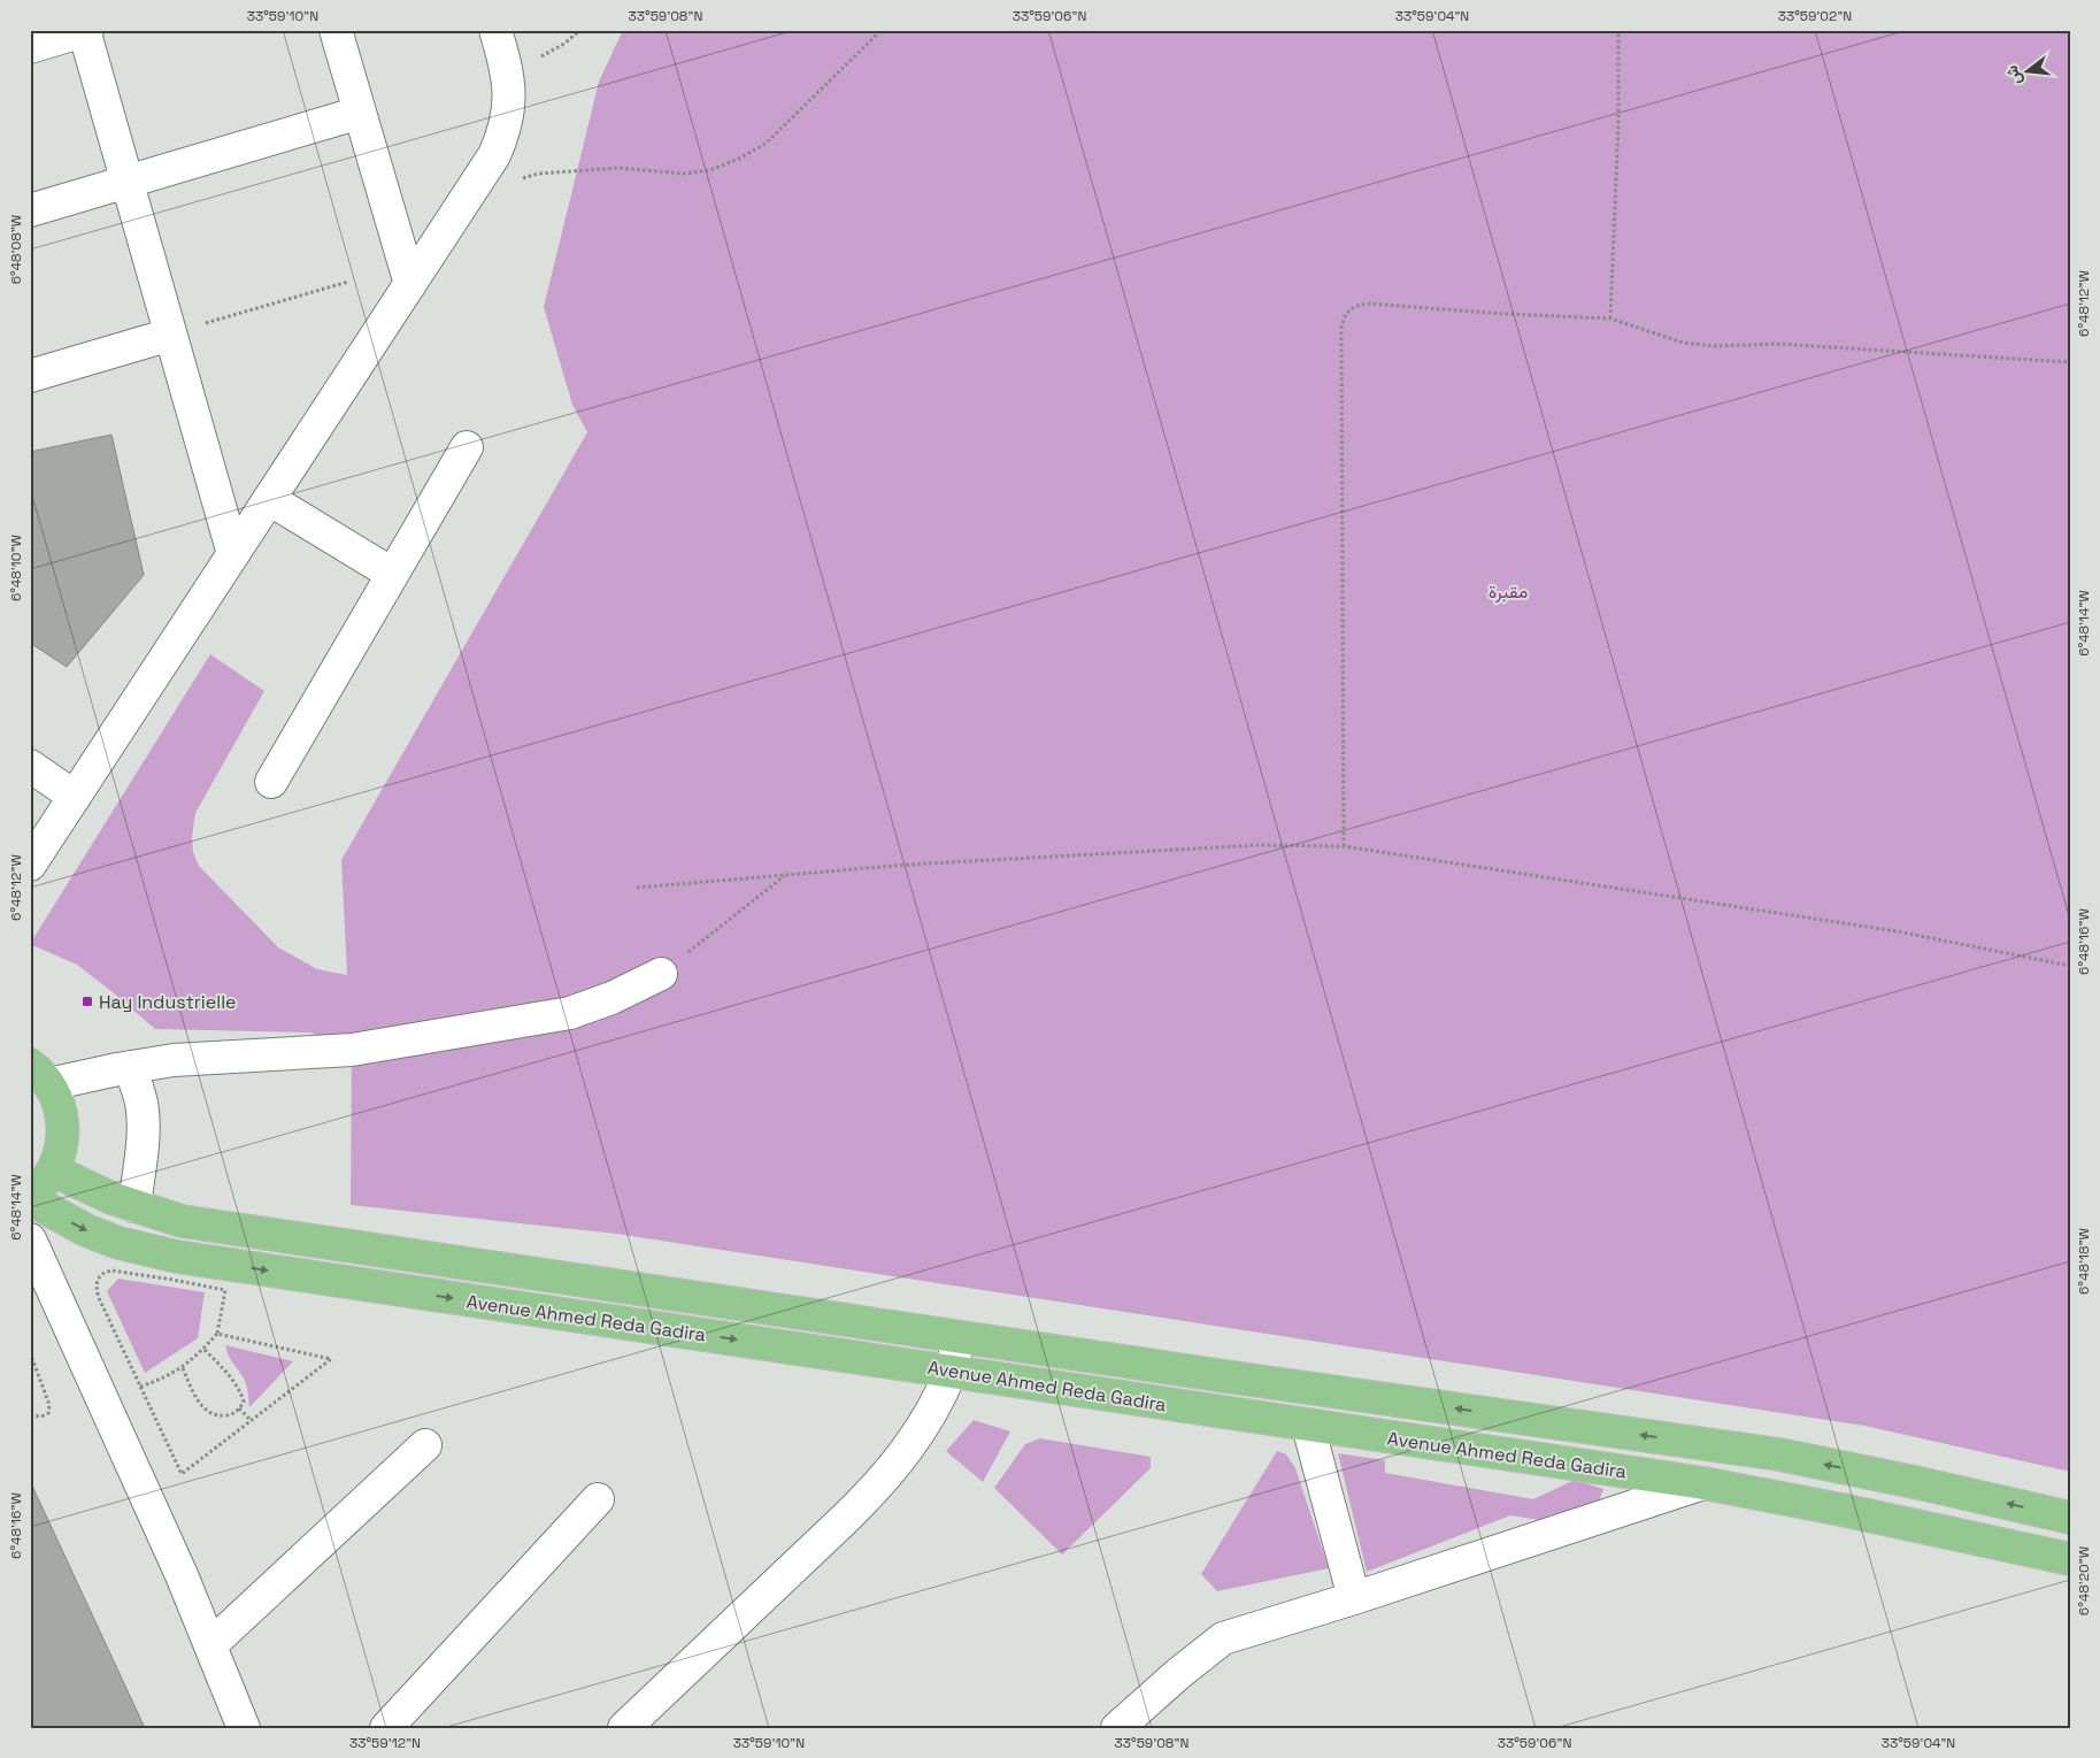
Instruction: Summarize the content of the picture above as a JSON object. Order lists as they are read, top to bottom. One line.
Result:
{"streets":{"main road":["Avenue Ahmed Reda Gadira"]},"parks":["مقبرة"],"places":{"transit":["Hay Industrielle"]},"north":"left","coordinates":["33°59'10\"N","33°59'08\"N","33°59'06\"N","33°59'04\"N","33°59'02\"N","6°48'08\"W","6°48'12\"W","6°48'10\"W","6°48'14\"W","6°48'16\"W","6°48'18\"W","6°48'20\"W","33°59'12\"N"]}
